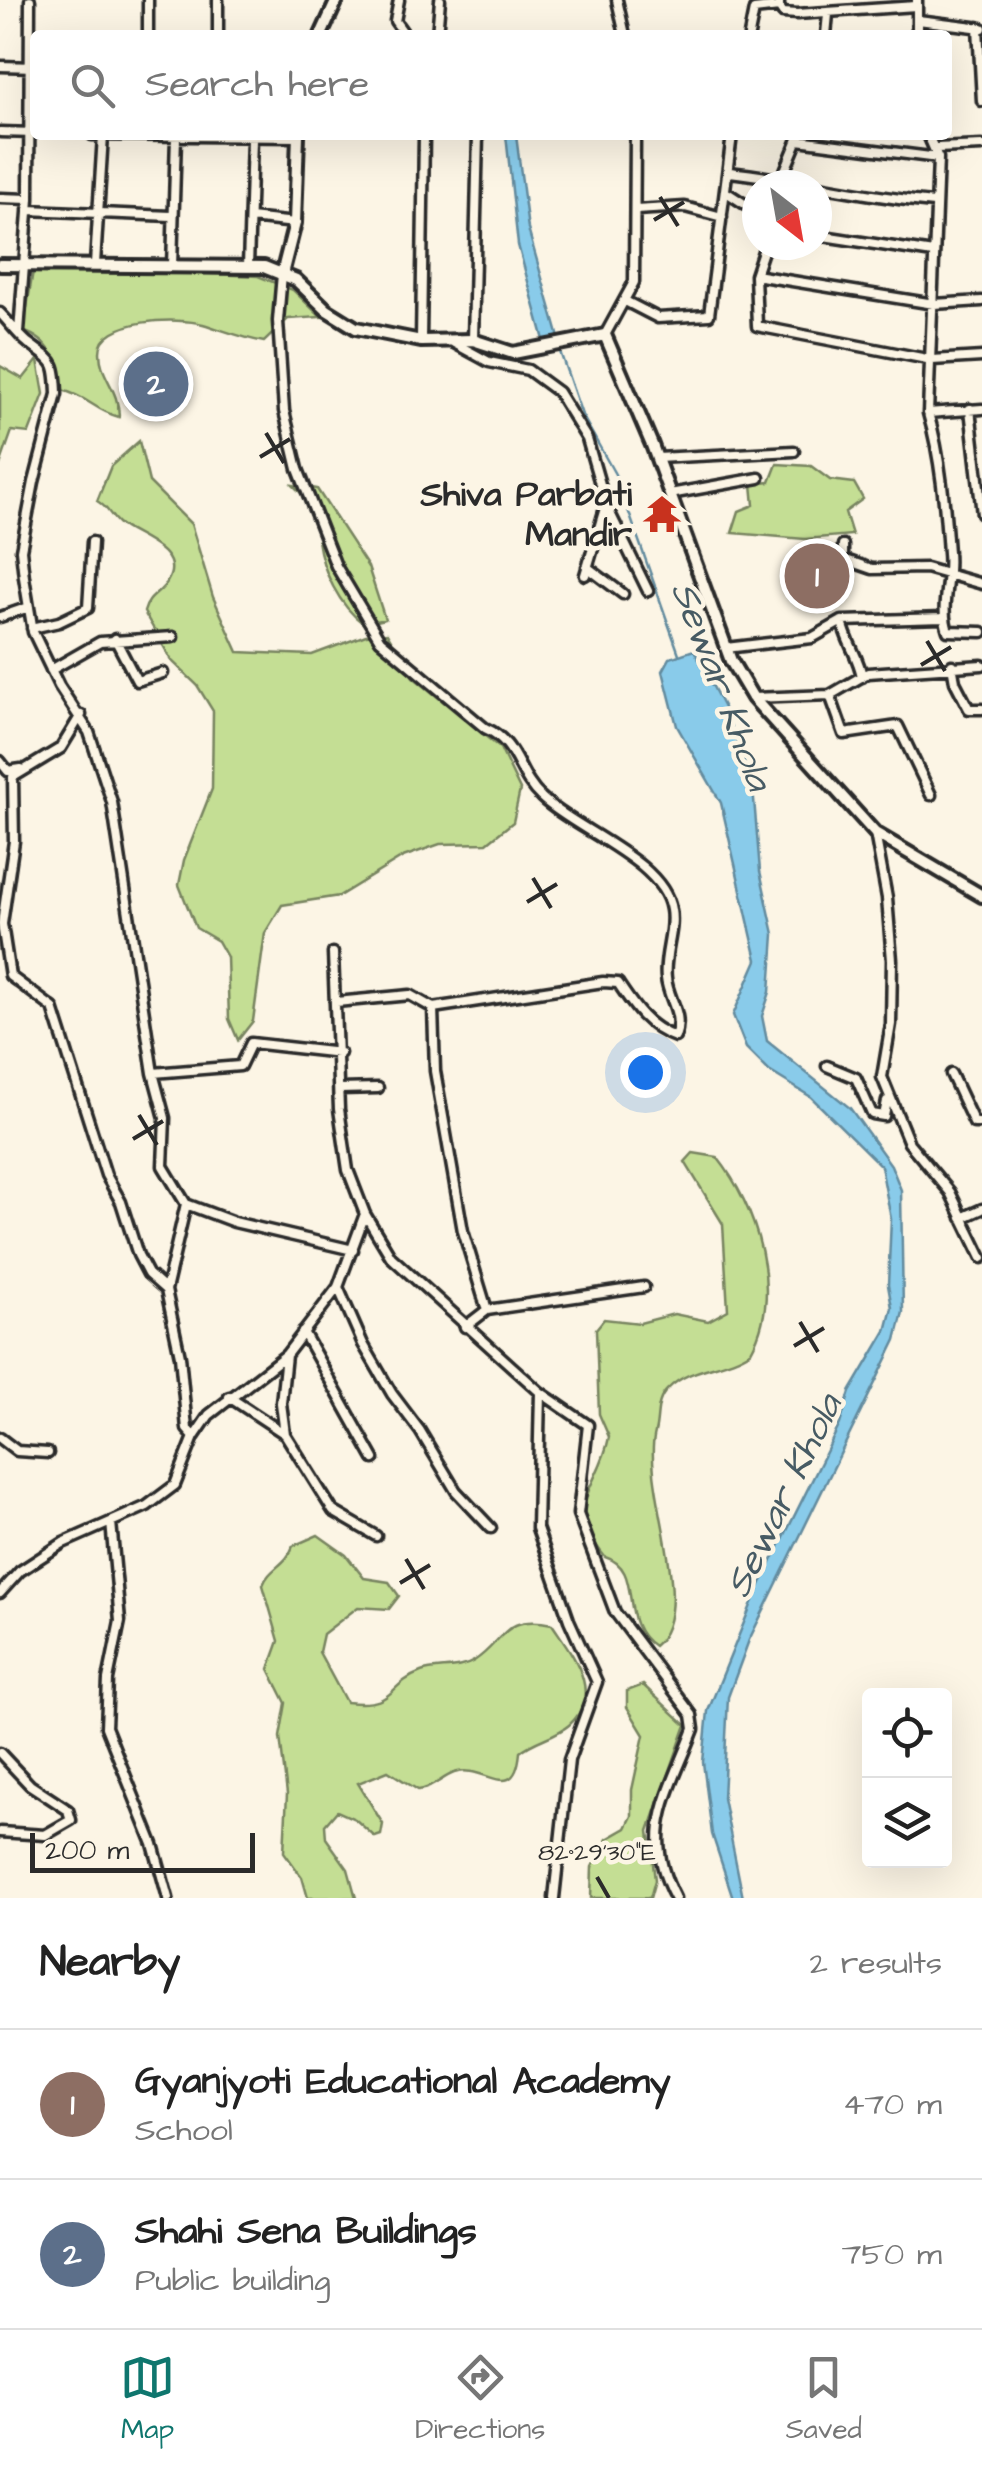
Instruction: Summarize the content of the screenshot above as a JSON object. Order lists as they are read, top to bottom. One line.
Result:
{"water":["Sewar Khola"],"places":{"temple":["Shiva Parbati Mandir"]},"scale_bar":"200 m","north":"bottom right","page":{"search":"Search here","pins":["2","1"],"scale":"200 m","heading":["Nearby","2 results"],"list":[{"mark":"1","name":"Gyanjyoti Educational Academy","note":"School","value":"470 m"},{"mark":"2","name":"Shahi Sena Buildings","note":"Public building","value":"750 m"}],"nav":["Map","Directions","Saved"]},"coordinates":["82°29'30\"E"]}
